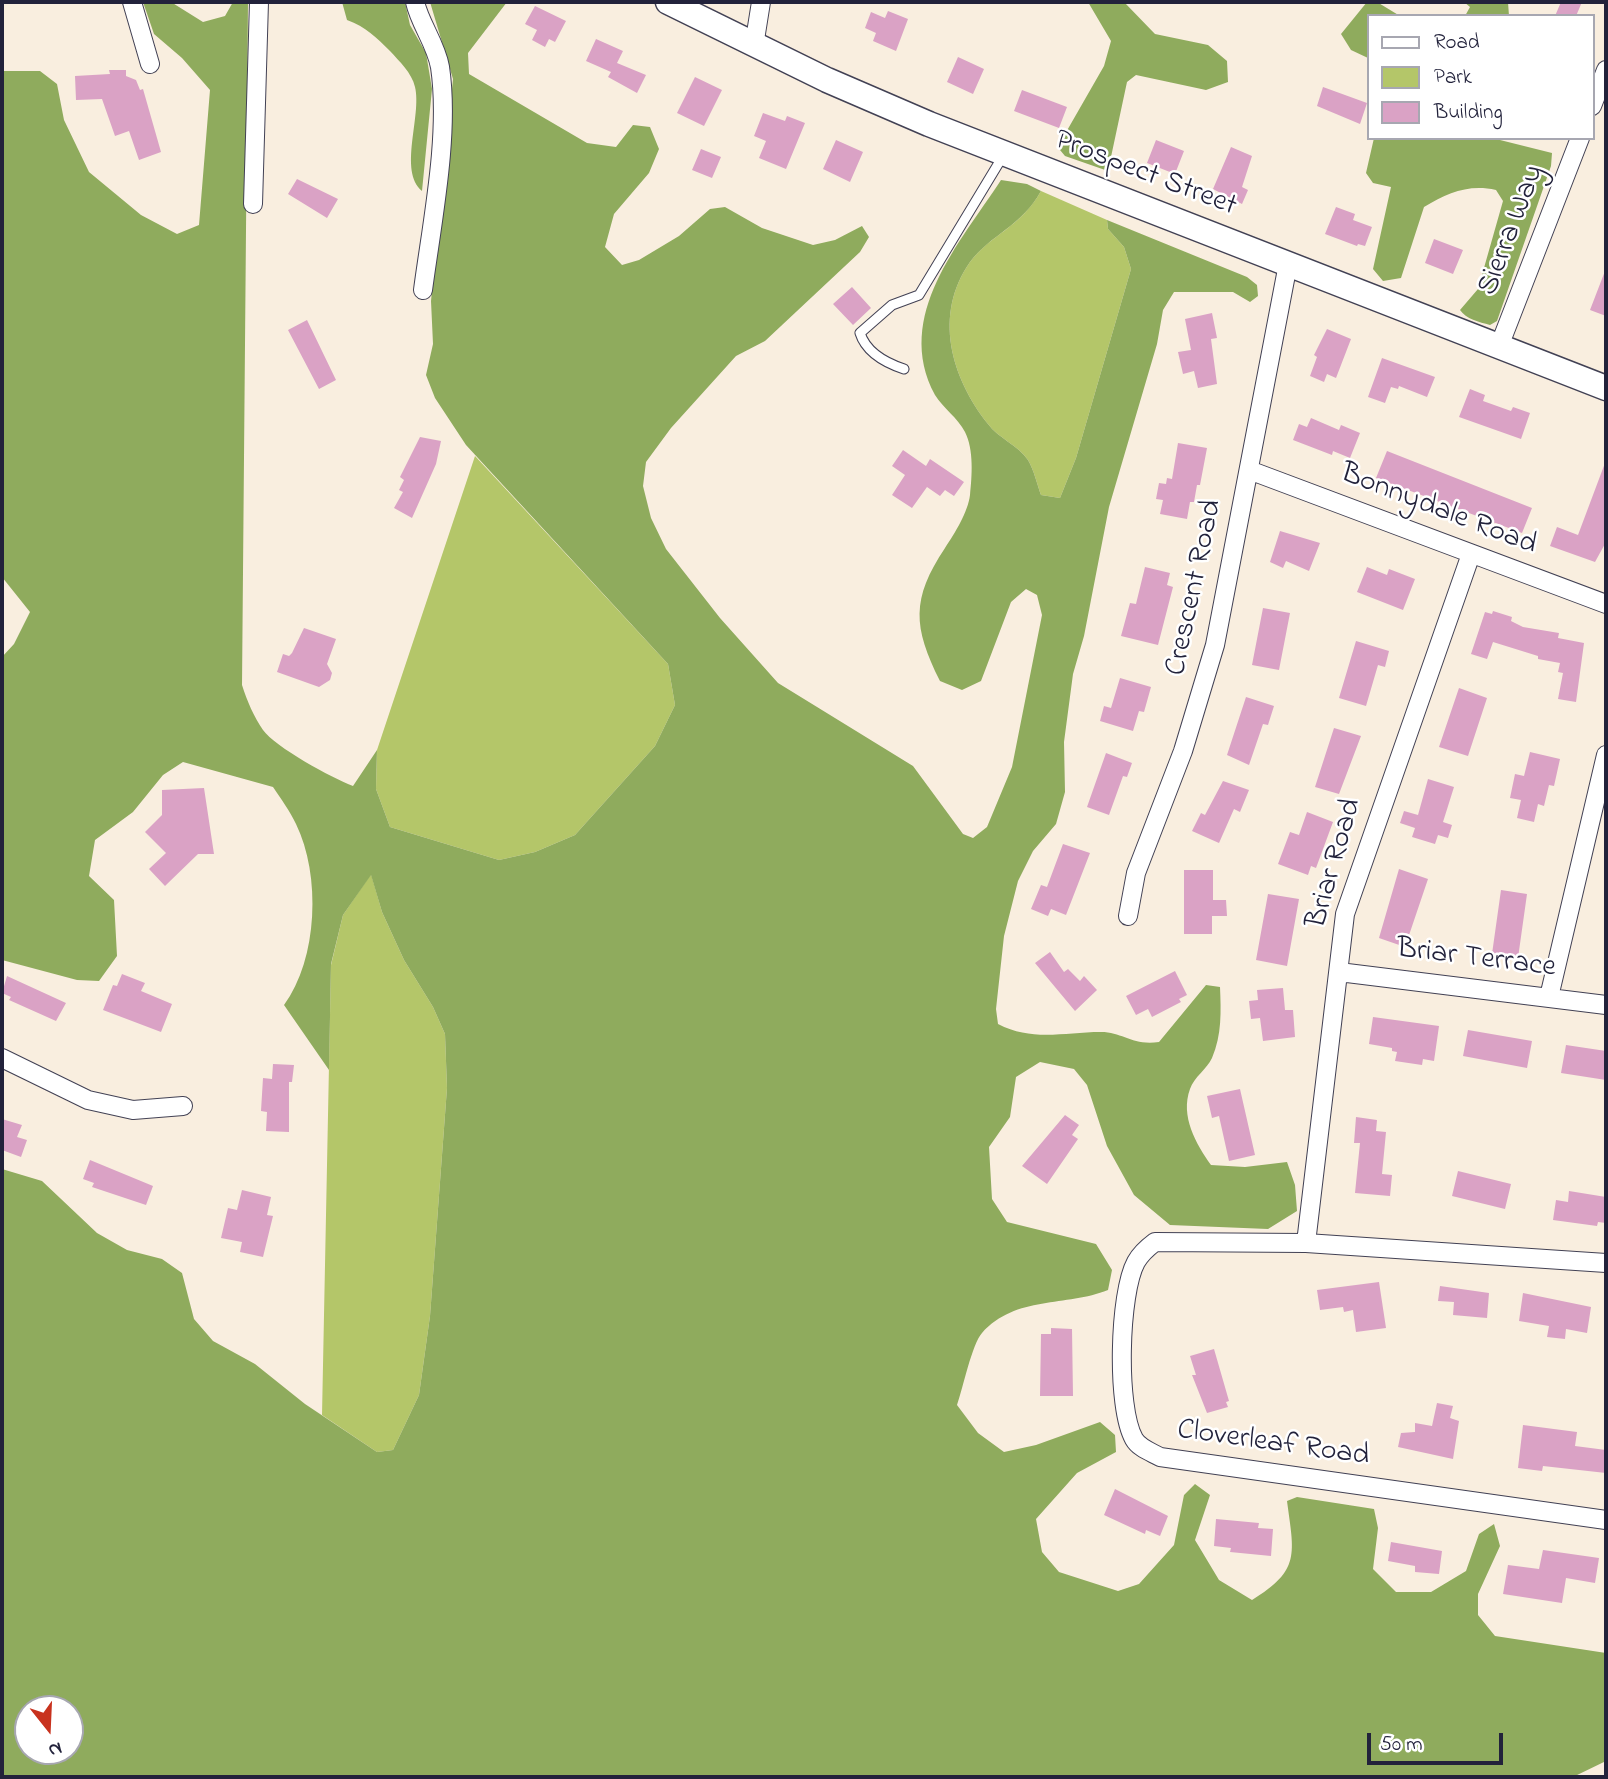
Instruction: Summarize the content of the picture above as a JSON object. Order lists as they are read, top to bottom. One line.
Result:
{"streets":{"main road":["Prospect Street"],"street":["Sierra Way","Bonnydale Road","Crescent Road","Briar Road","Briar Terrace","Cloverleaf Road"]},"crossings":[["Prospect Street","Sierra Way"],["Prospect Street","Crescent Road"],["Bonnydale Road","Crescent Road"],["Bonnydale Road","Briar Road"],["Briar Road","Briar Terrace"],["Briar Road","Cloverleaf Road"]],"legend":["Road","Park","Building"],"scale_bar":"50 m","north":"bottom"}
